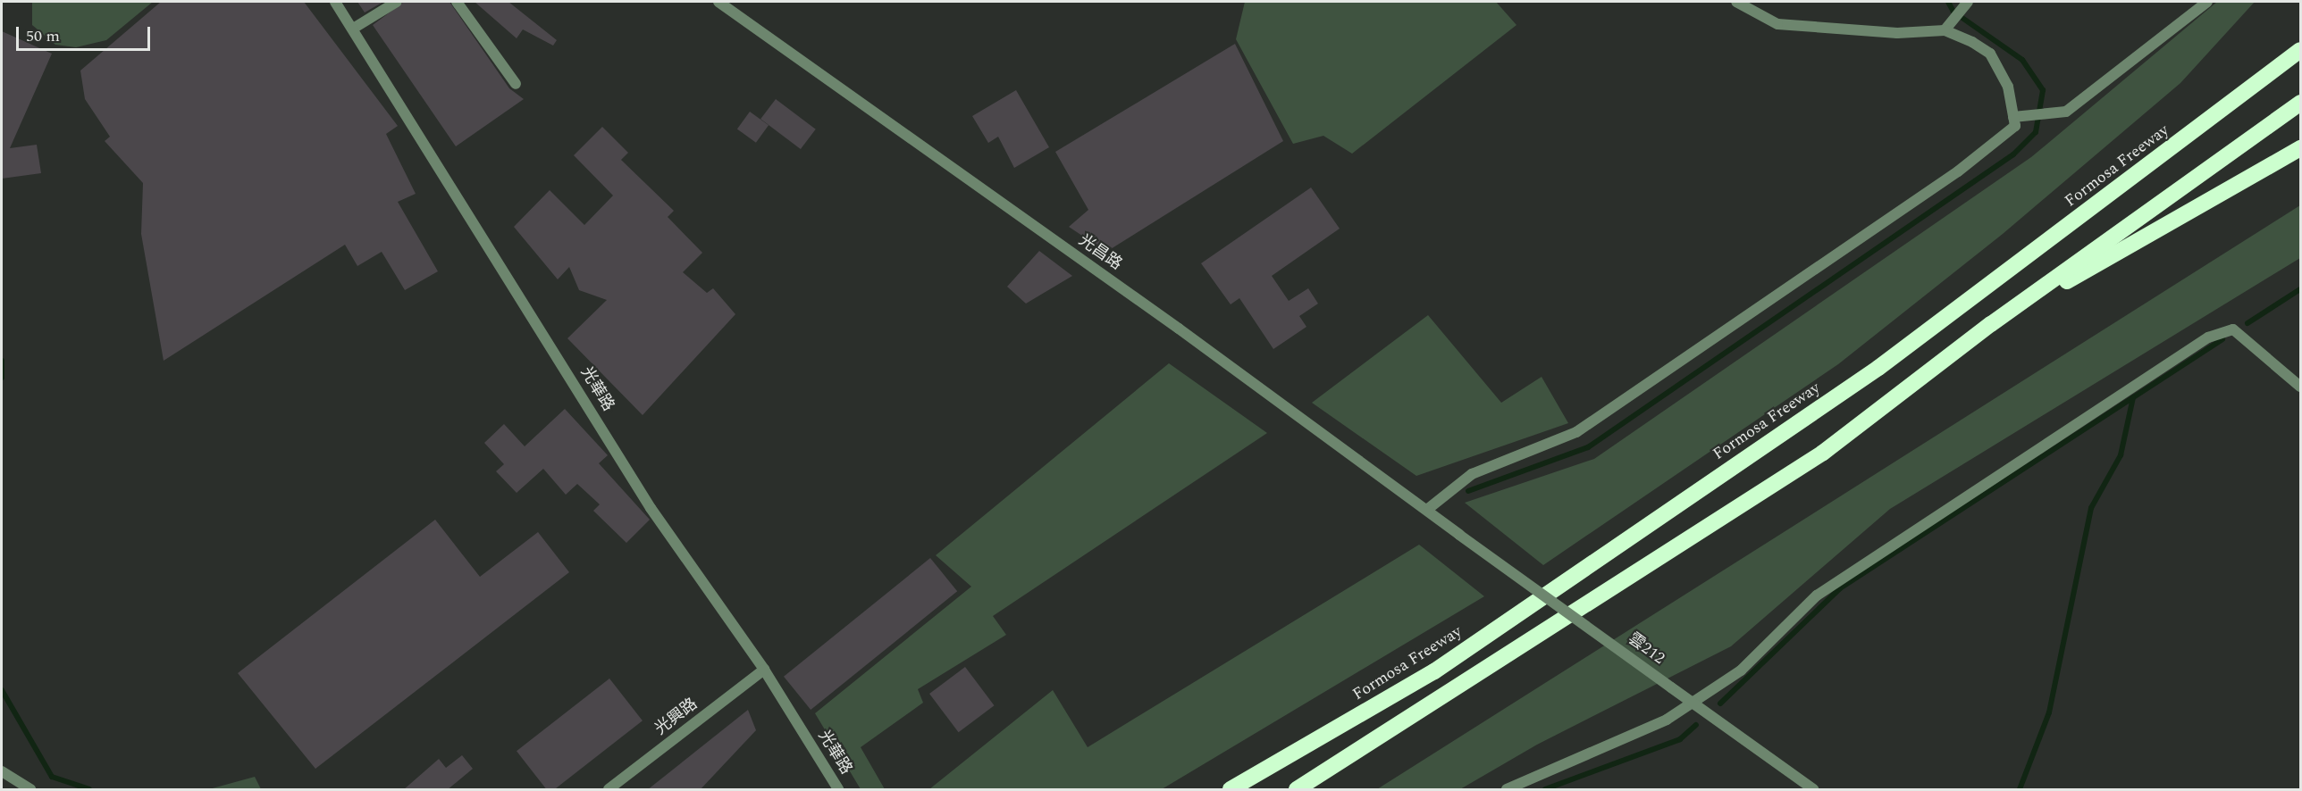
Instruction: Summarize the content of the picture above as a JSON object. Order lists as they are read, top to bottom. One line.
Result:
{"streets":{"highway":["Formosa Freeway"],"street":["光昌路","光華路","雲212","光興路"]},"crossings":[["光昌路","雲212"],["光華路","光興路"]],"scale_bar":"50 m"}
